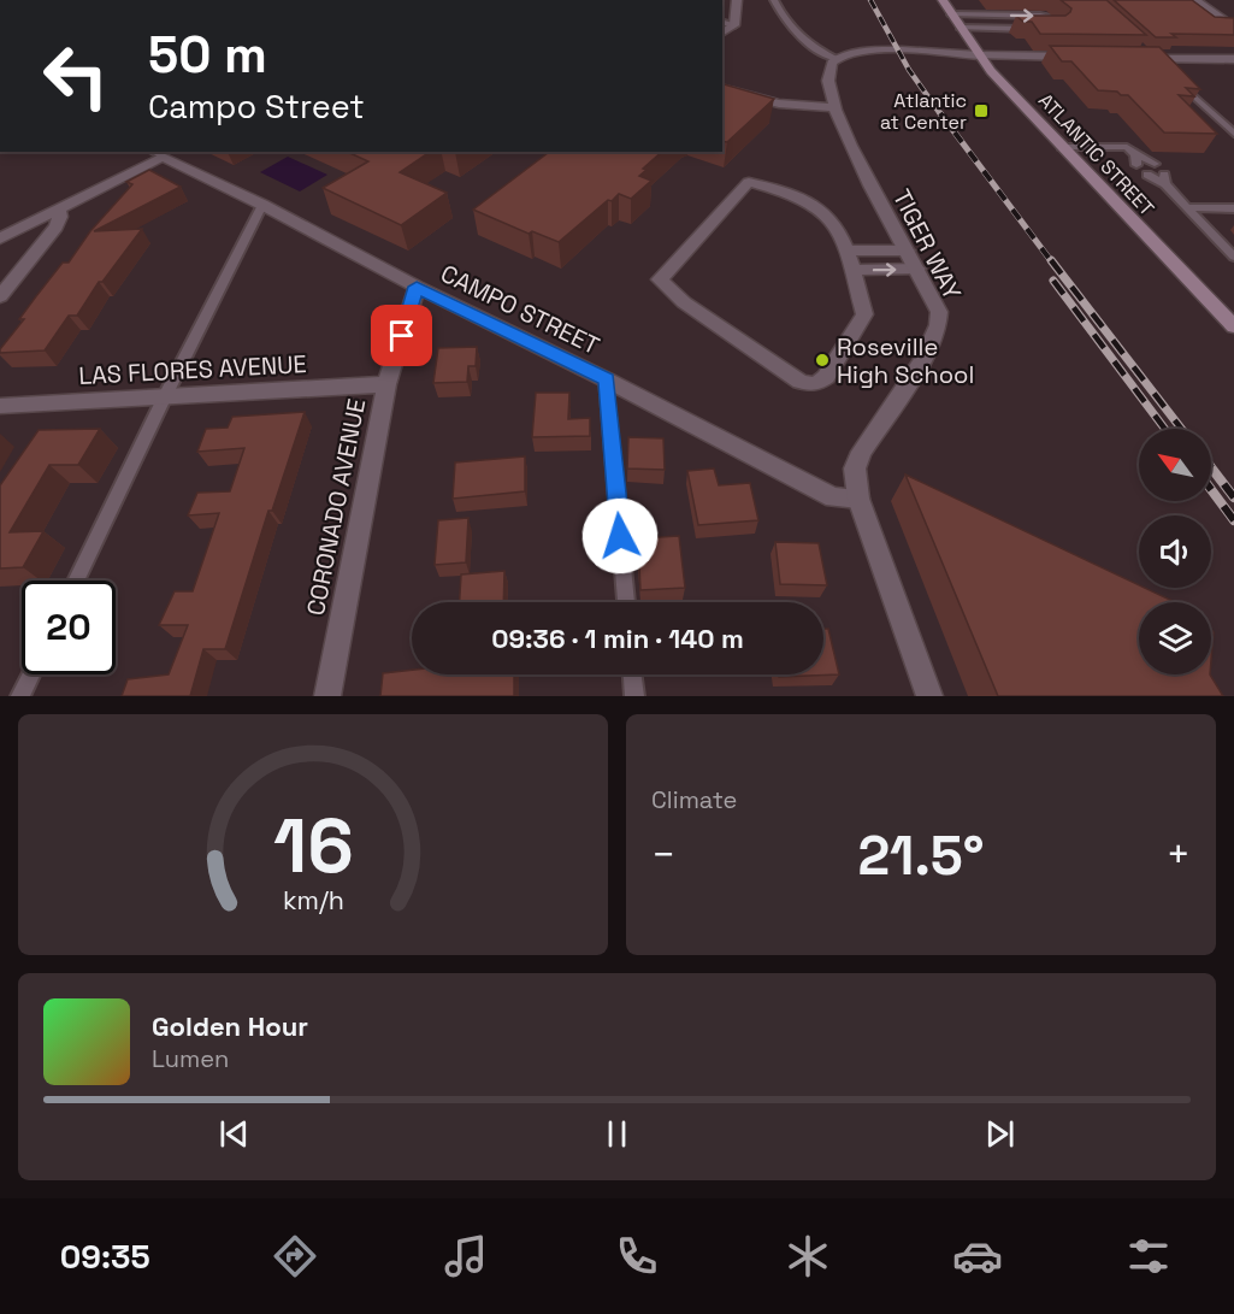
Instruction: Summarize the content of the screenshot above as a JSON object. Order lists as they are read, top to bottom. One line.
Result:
{"streets":{"main road":["ATLANTIC STREET"],"street":["TIGER WAY","CAMPO STREET","LAS FLORES AVENUE","CORONADO AVENUE"]},"crossings":[["TIGER WAY","CAMPO STREET"],["CAMPO STREET","CORONADO AVENUE"],["LAS FLORES AVENUE","CORONADO AVENUE"]],"places":{"transit":["Atlantic at Center"],"other":["Roseville High School"]},"north":"top left","page":{"turn":["50 m","Campo Street"],"limit":"20","trip":"09:36 · 1 min · 140 m","tile":"Climate","heat":["−","21.5°","+"],"song":["Golden Hour","Lumen"],"tabs":"09:35","gauge":["16","km/h"]}}
